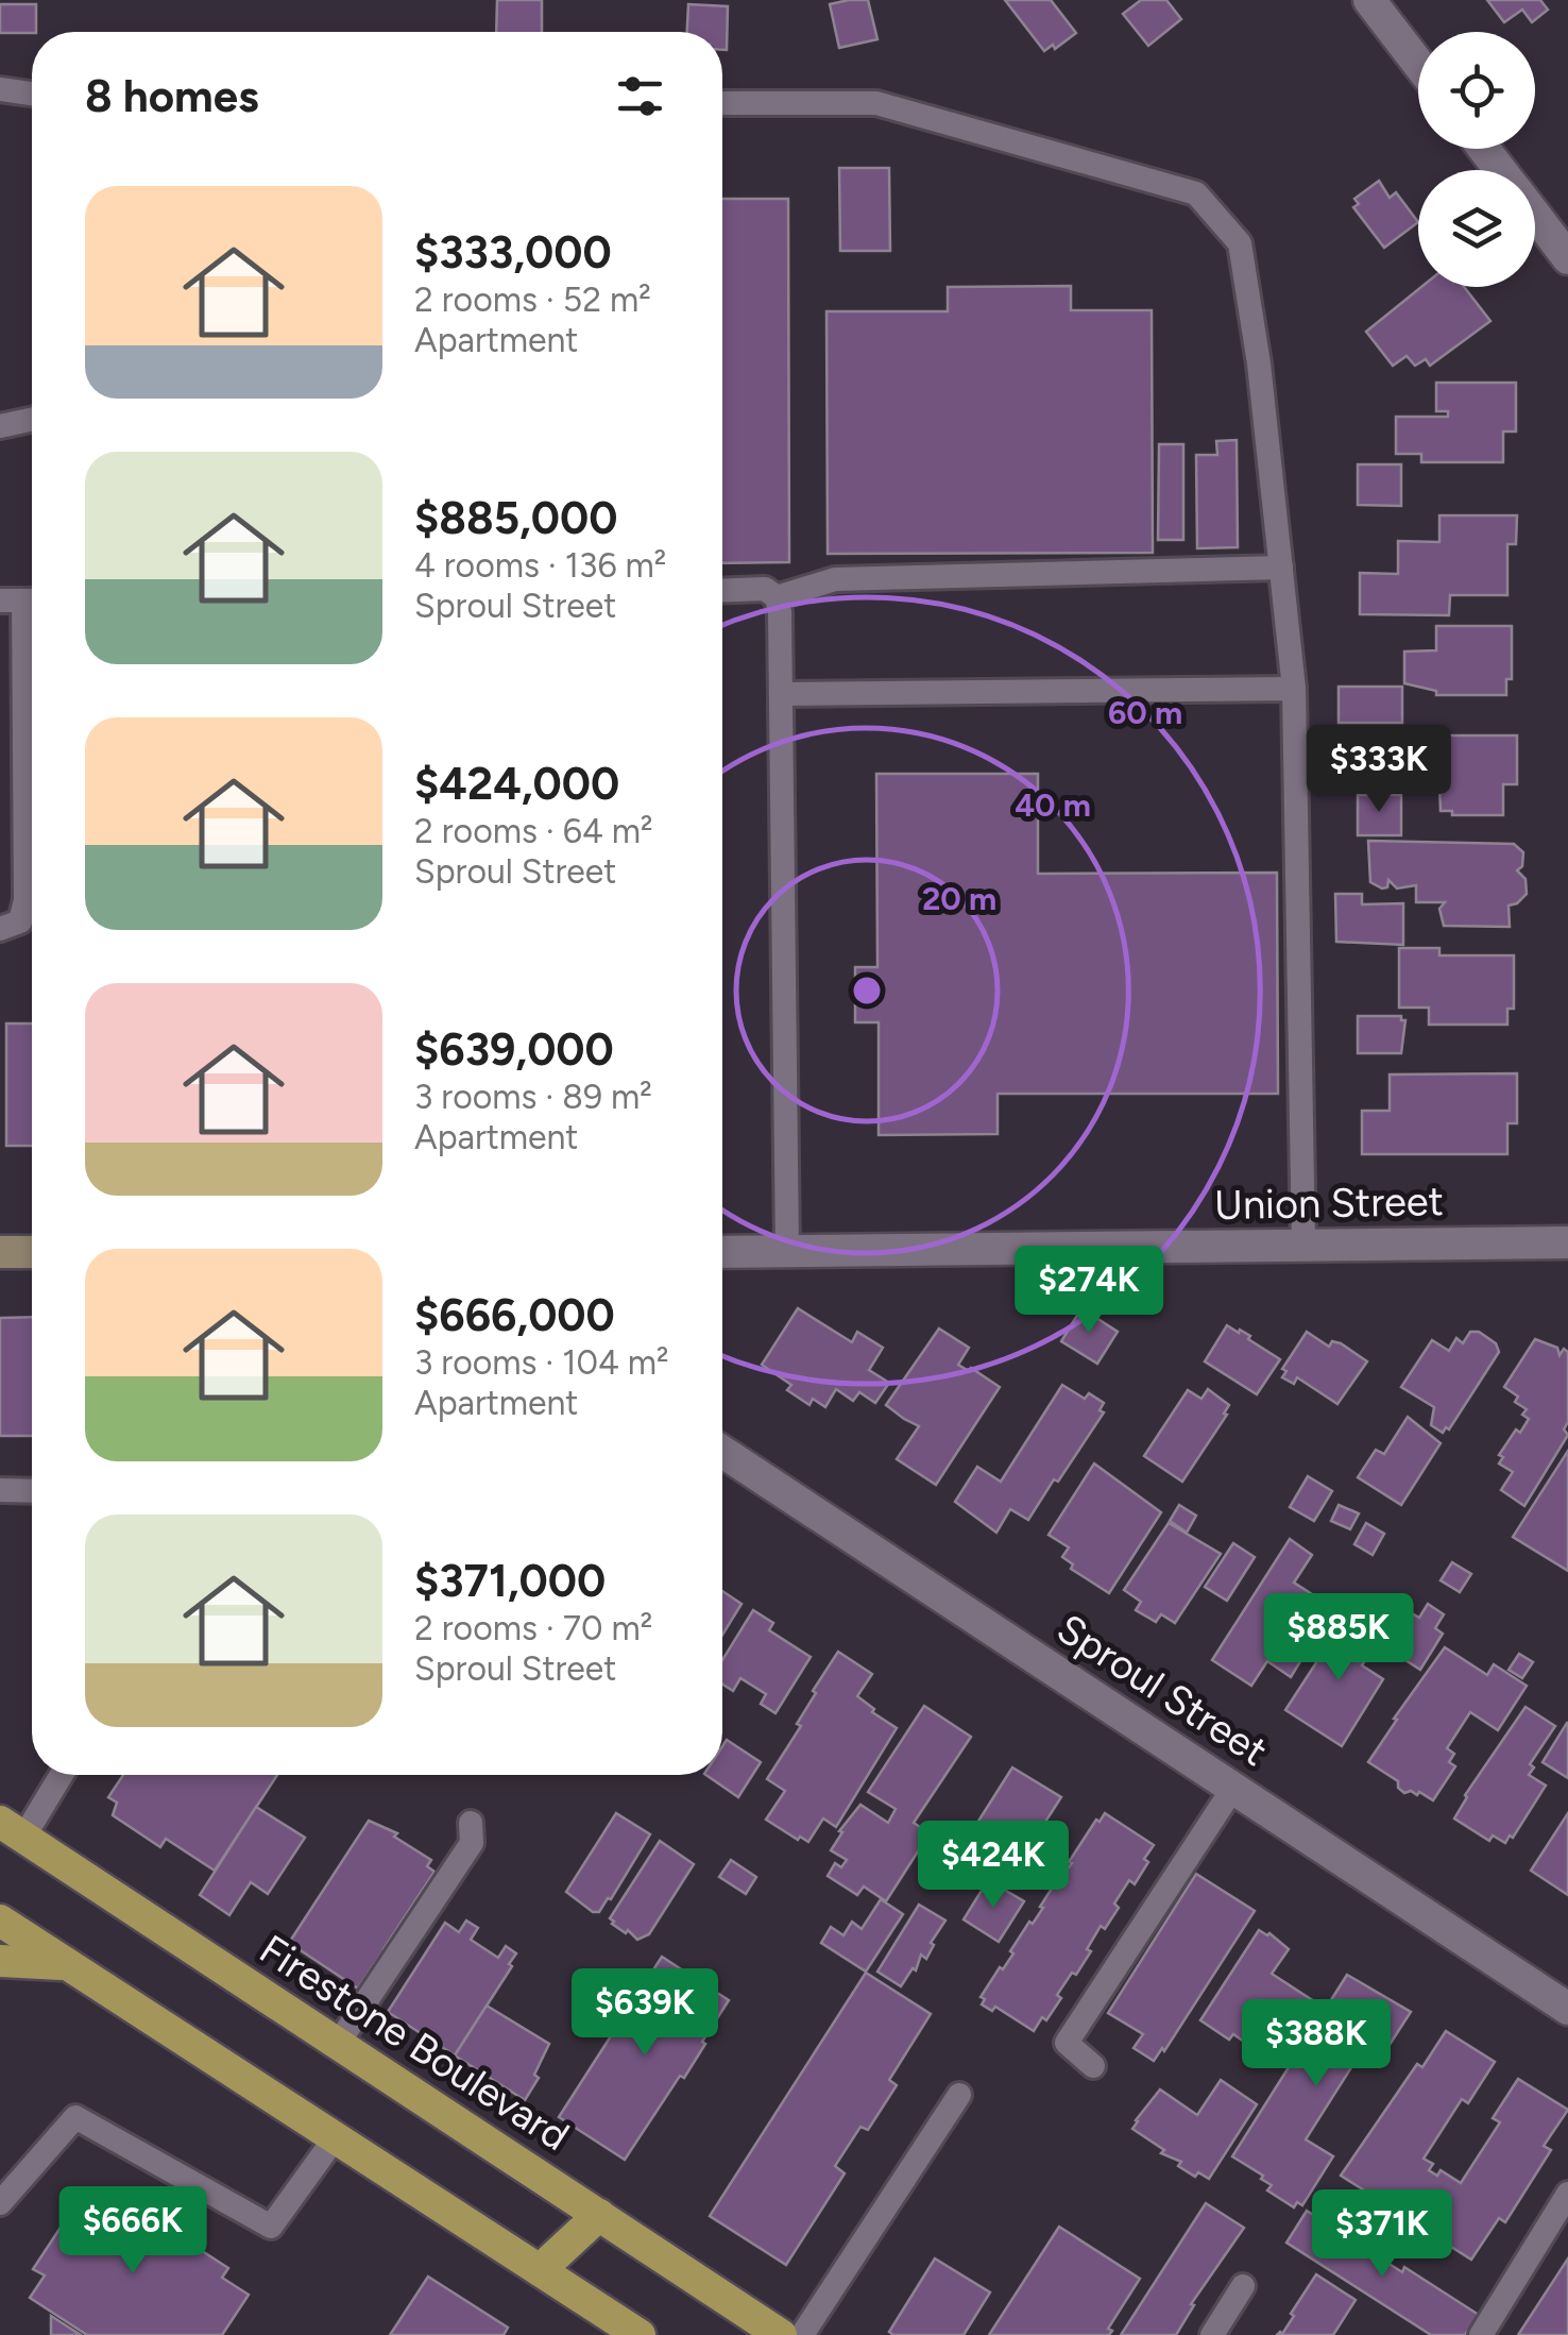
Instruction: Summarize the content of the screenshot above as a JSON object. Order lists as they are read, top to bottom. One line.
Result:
{"streets":{"main road":["Firestone Boulevard"],"street":["Union Street","Sproul Street"]},"page":{"heading":"8 homes","list":[{"name":"$333,000","note":"2 rooms · 52 m² · Apartment"},{"name":"$885,000","note":"4 rooms · 136 m² · Sproul Street"},{"name":"$424,000","note":"2 rooms · 64 m² · Sproul Street"},{"name":"$639,000","note":"3 rooms · 89 m² · Apartment"},{"name":"$666,000","note":"3 rooms · 104 m² · Apartment"},{"name":"$371,000","note":"2 rooms · 70 m² · Sproul Street"}],"price":["$333K","$274K","$885K","$424K","$639K","$388K","$666K","$371K"]},"rings":["60 m","40 m","20 m"]}
